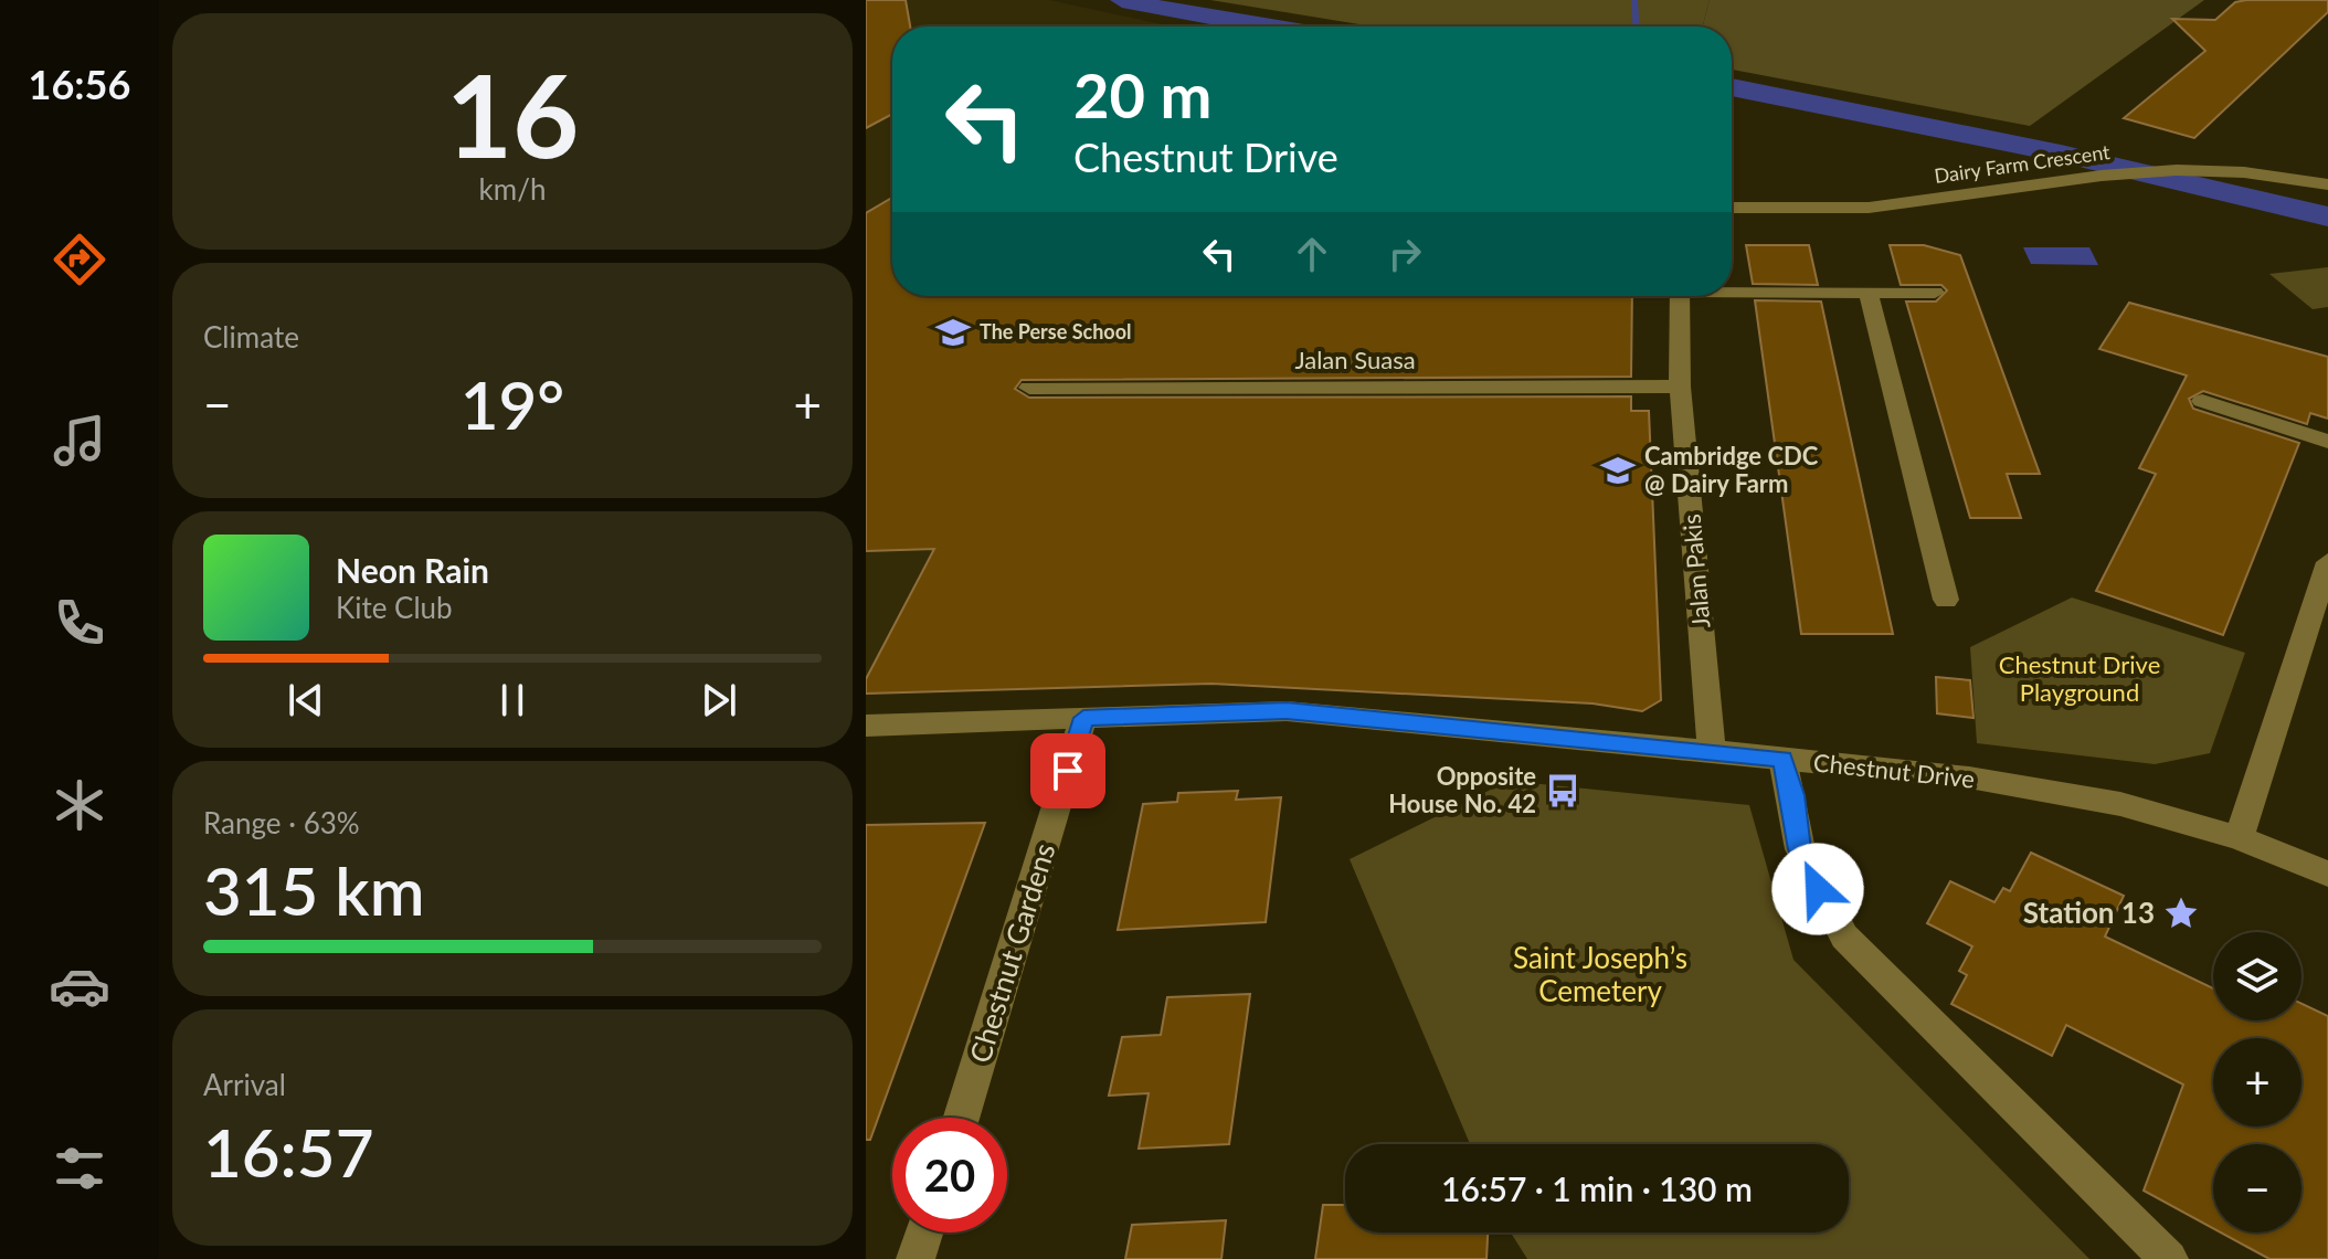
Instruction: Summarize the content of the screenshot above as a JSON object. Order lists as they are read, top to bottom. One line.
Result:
{"streets":{"street":["Dairy Farm Crescent","Jalan Suasa","Jalan Pakis","Chestnut Drive","Chestnut Gardens"]},"crossings":[["Jalan Suasa","Jalan Pakis"],["Jalan Pakis","Chestnut Drive"],["Chestnut Drive","Chestnut Gardens"]],"parks":["Chestnut Drive Playground","Saint Joseph’s Cemetery"],"places":{"school or university":["The Perse School","Cambridge CDC @ Dairy Farm"],"bus stop":["Opposite House No. 42"],"place":["Station 13"]},"page":{"tabs":"16:56","tile":[["16","km/h"],"Climate",["Range · 63%","315 km"],["Arrival","16:57"]],"turn":["20 m","Chestnut Drive"],"heat":["−","19°","+"],"song":["Neon Rain","Kite Club"],"map_buttons":["+","−"],"limit":"20","trip":"16:57 · 1 min · 130 m"}}
